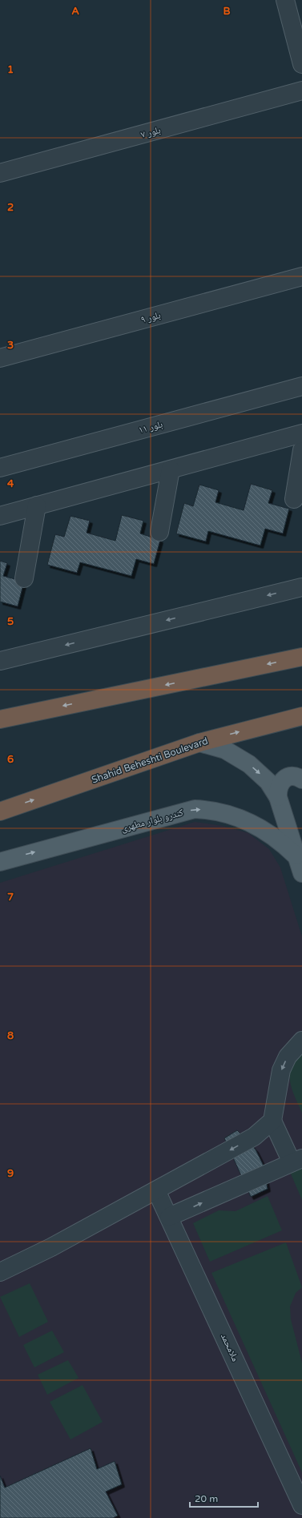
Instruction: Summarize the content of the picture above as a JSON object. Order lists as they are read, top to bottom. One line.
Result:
{"streets":{"highway":["Shahid Beheshti Boulevard"],"main road":["کندرو بلوار مطهری"],"street":["بلور ۷","بلور ۹","بلور ۱۱","ملامحمد"]},"one_way":["کندرو بلوار مطهری"],"scale_bar":"20 m","grid":{"columns":["A","B"],"rows":["1","2","3","4","5","6","7","8","9"]}}
